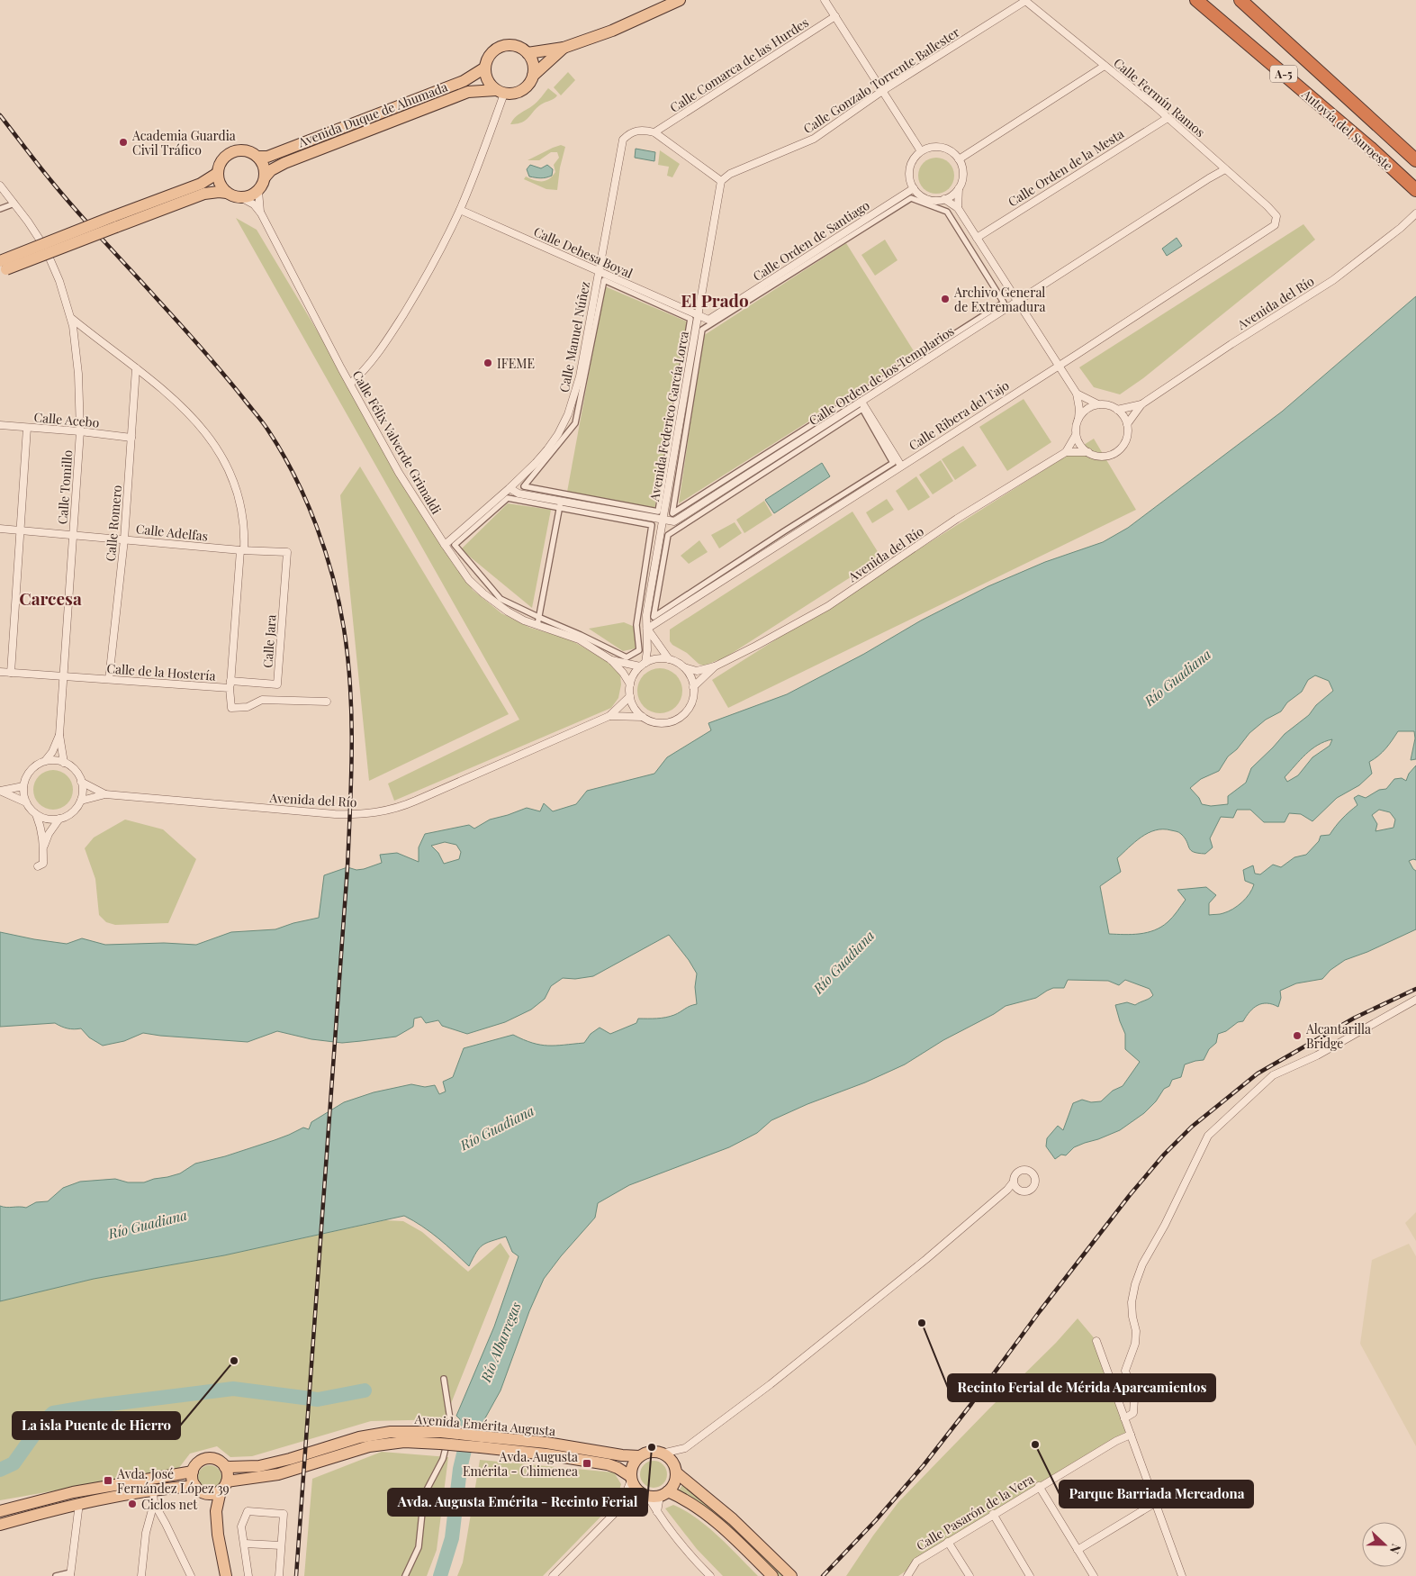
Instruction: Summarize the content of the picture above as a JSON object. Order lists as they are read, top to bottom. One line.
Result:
{"streets":{"highway":["A-5","Autovía del Suroeste"],"main road":["Avenida Duque de Ahumada","Avenida Emérita Augusta"],"street":["Calle Comarca de las Hurdes","Calle Gonzalo Torrente Ballester","Calle Fermín Ramos","Calle Orden de la Mesta","Calle Orden de Santiago","Calle Dehesa Boyal","Avenida del Río","Calle Manuel Núñez","Calle Orden de los Templarios","Calle Ribera del Tajo","Avenida Federico García Lorca","Calle Acebo","Calle Félix Valverde Grimaldi","Calle Tomillo","Calle Romero","Calle Adelfas","Calle Jara","Calle de la Hostería","Calle Pasarón de la Vera"]},"crossings":[["Calle Comarca de las Hurdes","Calle Manuel Núñez"],["Calle Gonzalo Torrente Ballester","Calle Fermín Ramos"],["Calle Gonzalo Torrente Ballester","Avenida Federico García Lorca"],["Calle Fermín Ramos","Calle Orden de la Mesta"],["Calle Fermín Ramos","Calle Orden de los Templarios"],["Calle Fermín Ramos","Calle Ribera del Tajo"],["Avenida Duque de Ahumada","Calle Félix Valverde Grimaldi"],["Calle Orden de Santiago","Calle Dehesa Boyal"],["Calle Orden de Santiago","Avenida Federico García Lorca"],["Calle Dehesa Boyal","Calle Manuel Núñez"],["Calle Dehesa Boyal","Avenida Federico García Lorca"],["Avenida del Río","Avenida Federico García Lorca"],["Avenida del Río","Calle Félix Valverde Grimaldi"],["Avenida del Río","Calle Tomillo"],["Calle Manuel Núñez","Calle Orden de los Templarios"],["Calle Manuel Núñez","Calle Félix Valverde Grimaldi"],["Calle Orden de los Templarios","Avenida Federico García Lorca"],["Calle Ribera del Tajo","Avenida Federico García Lorca"],["Avenida Federico García Lorca","Calle Félix Valverde Grimaldi"],["Calle Acebo","Calle Tomillo"],["Calle Acebo","Calle Romero"],["Calle Tomillo","Calle Adelfas"],["Calle Tomillo","Calle de la Hostería"],["Calle Romero","Calle Adelfas"],["Calle Romero","Calle de la Hostería"],["Calle Adelfas","Calle Jara"],["Calle Jara","Calle de la Hostería"]],"districts":["El Prado","Carcesa"],"water":["Río Guadiana","Río Albarregas"],"places":{"other":["Academia Guardia Civil Tráfico","Archivo General de Extremadura","IFEME","Alcantarilla Bridge","Recinto Ferial de Mérida Aparcamientos","La isla Puente de Hierro","Parque Barriada Mercadona","Avda. Augusta Emérita - Recinto Ferial","Ciclos net"],"transit":["Avda. Augusta Emérita - Chimenea","Avda. José Fernández López 39"]},"north":"right"}
